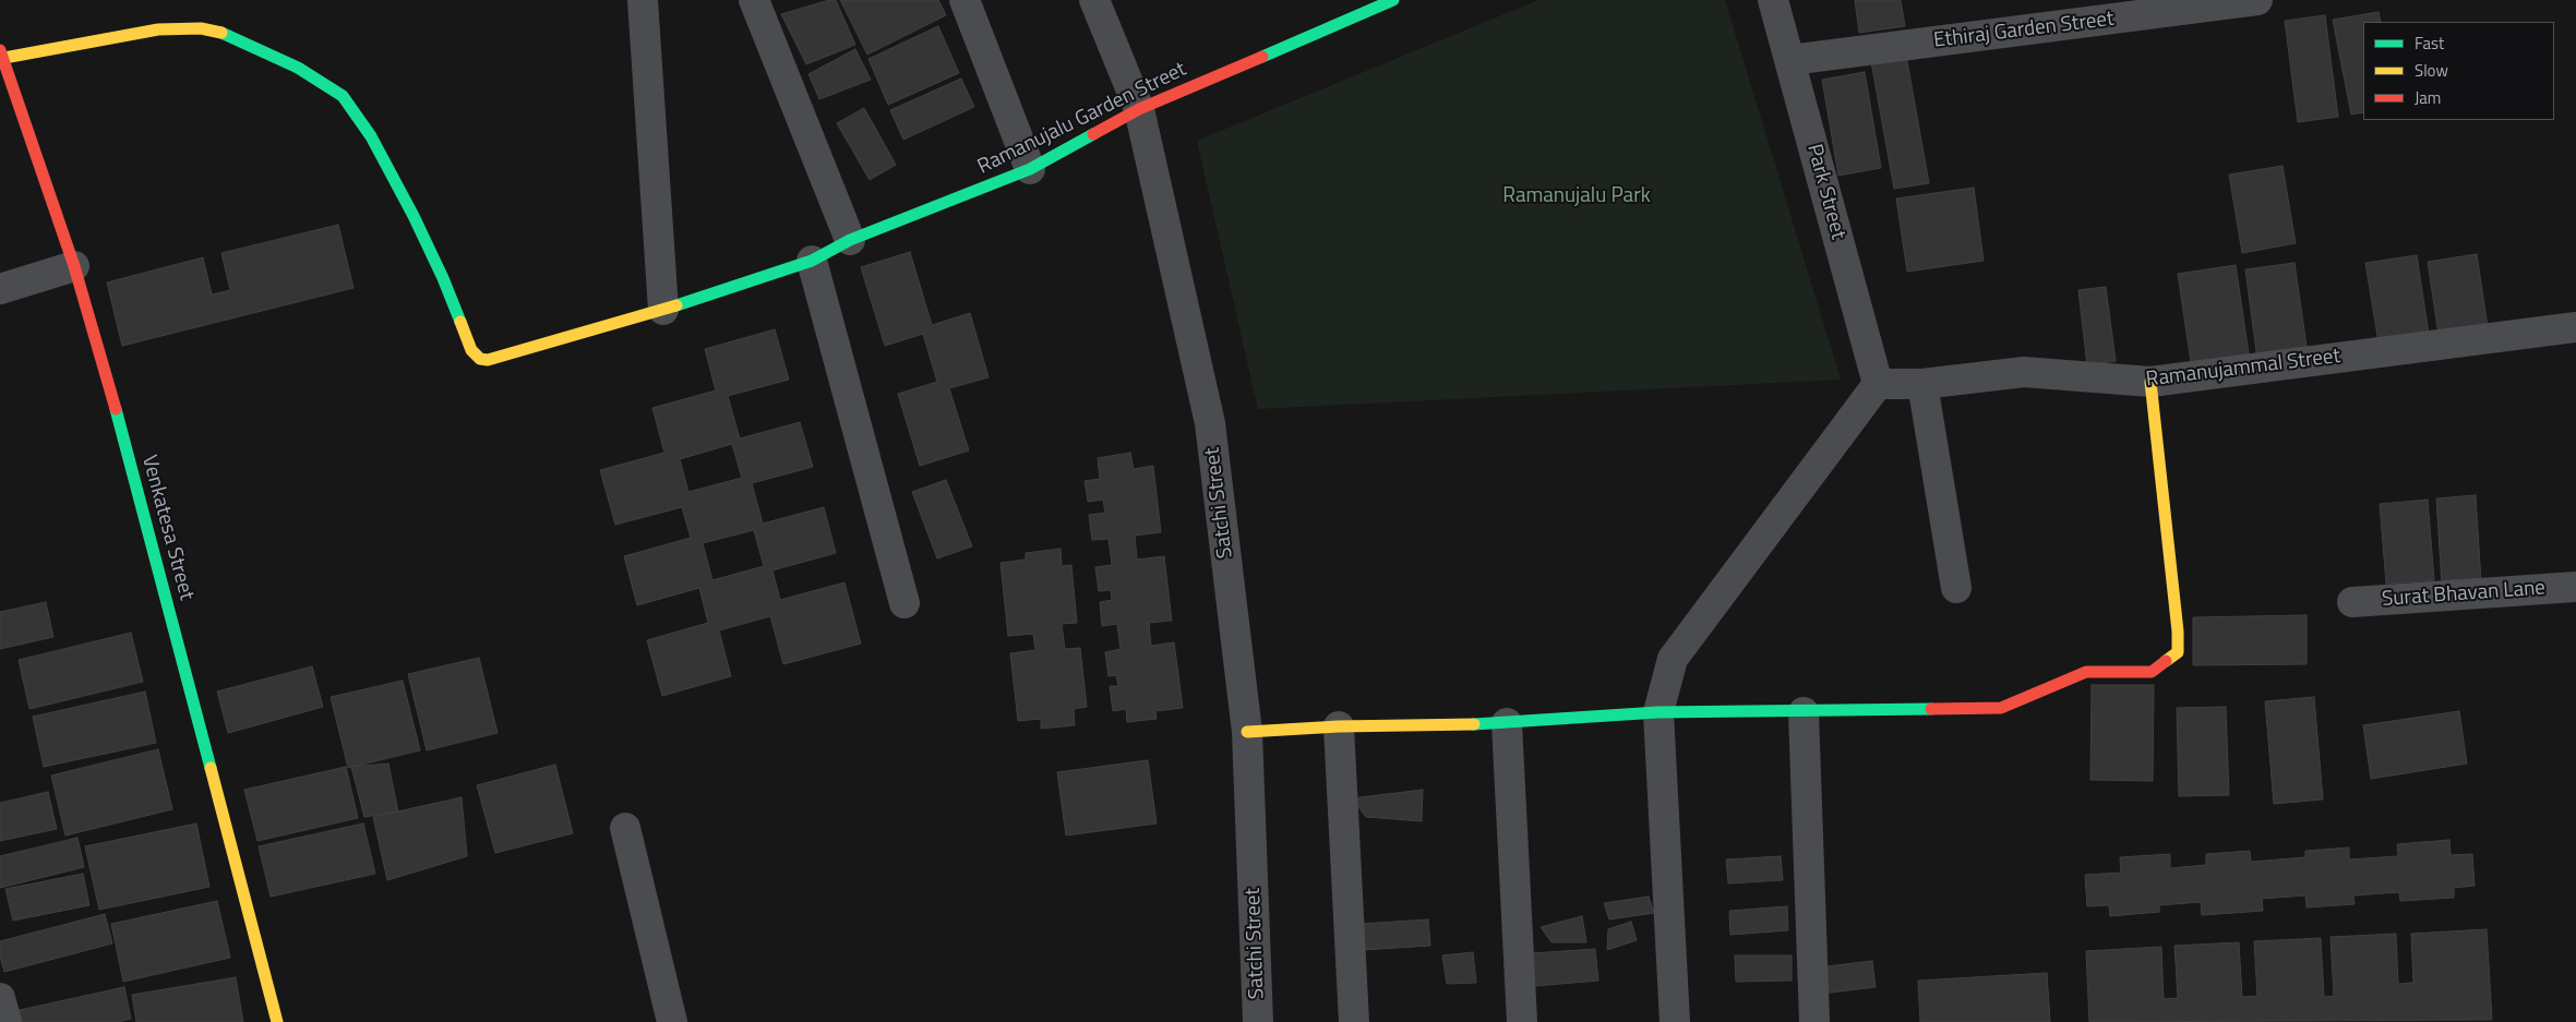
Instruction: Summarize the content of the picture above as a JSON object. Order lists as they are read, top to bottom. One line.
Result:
{"streets":{"street":["Ethiraj Garden Street","Ramanujalu Garden Street","Park Street","Ramanujammal Street","Satchi Street","Venkatesa Street","Surat Bhavan Lane"]},"crossings":[["Ethiraj Garden Street","Park Street"],["Ramanujalu Garden Street","Satchi Street"],["Ramanujalu Garden Street","Venkatesa Street"],["Park Street","Ramanujammal Street"]],"parks":["Ramanujalu Park"],"legend":["Fast","Slow","Jam"]}
